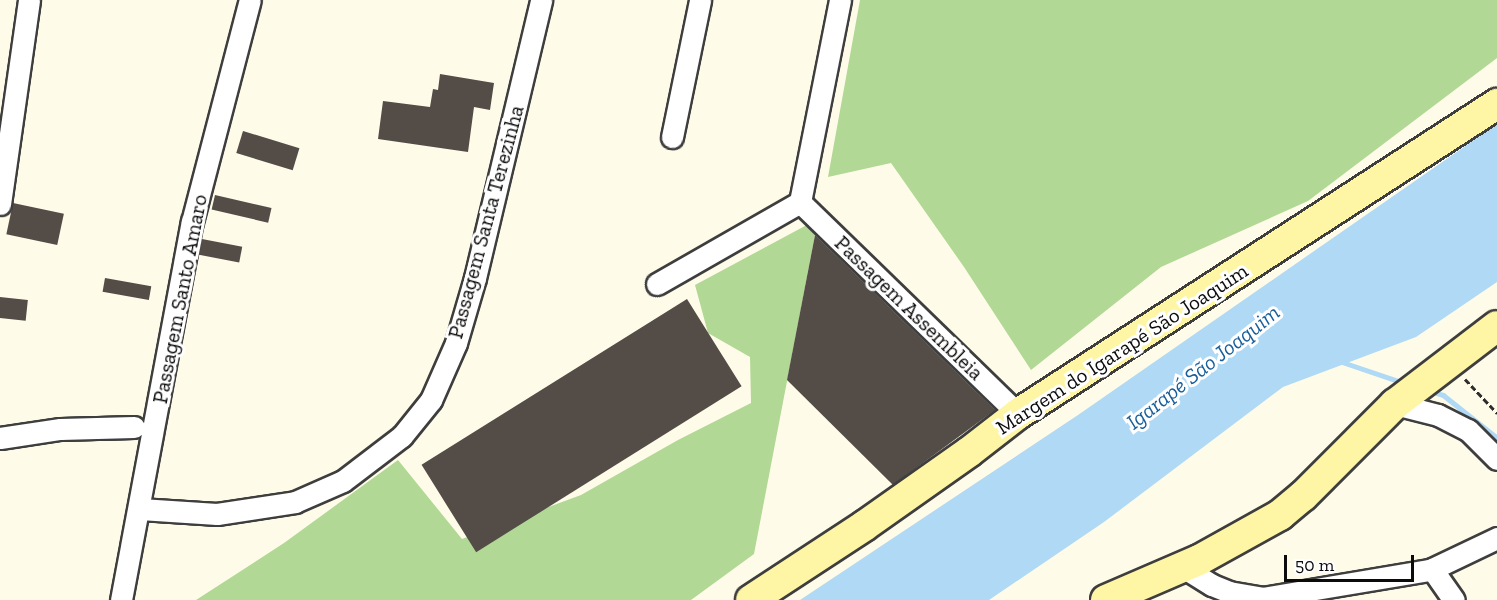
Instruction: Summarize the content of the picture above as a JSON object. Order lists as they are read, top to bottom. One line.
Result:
{"streets":{"street":["Passagem Santa Terezinha","Passagem Santo Amaro","Passagem Assembleia","Margem do Igarapé São Joaquim"]},"crossings":[["Passagem Santa Terezinha","Passagem Santo Amaro"],["Passagem Assembleia","Margem do Igarapé São Joaquim"]],"water":["Igarapé São Joaquim"],"scale_bar":"50 m"}
